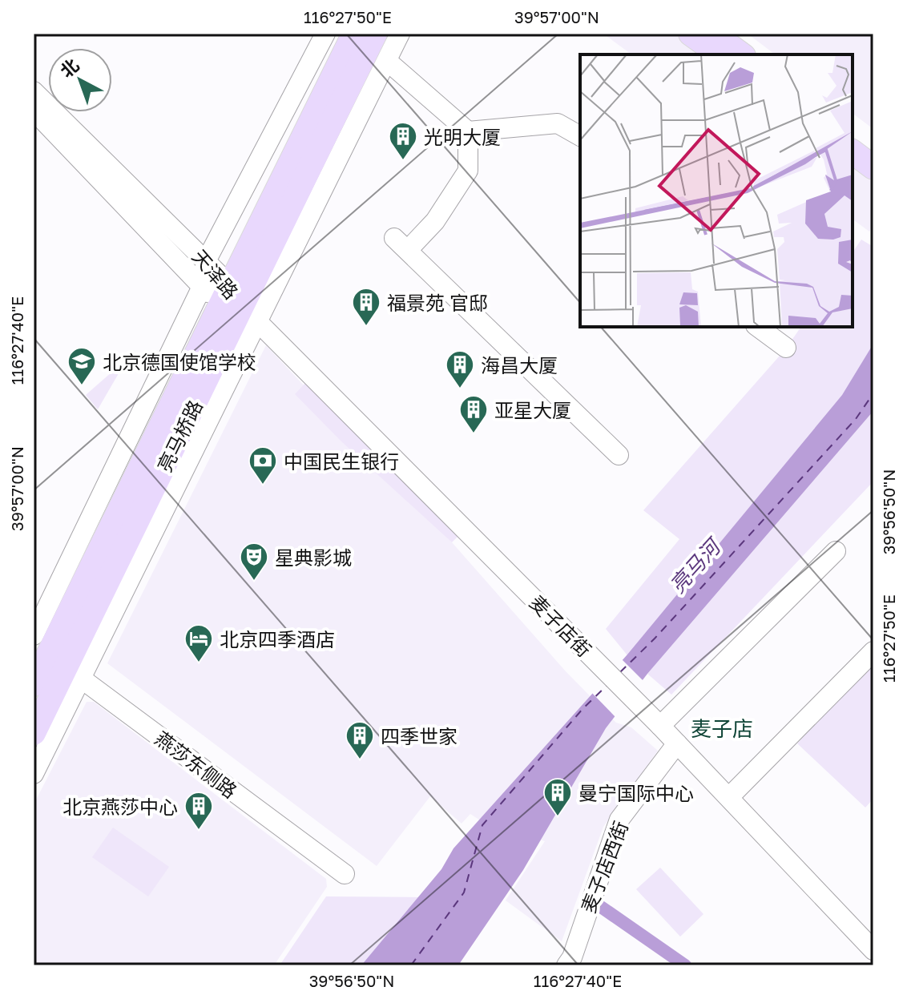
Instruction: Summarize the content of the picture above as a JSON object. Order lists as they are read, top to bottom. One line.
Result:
{"streets":{"main road":["亮马桥路"],"street":["天泽路","麦子店街","燕莎东侧路","麦子店西街"]},"crossings":[["天泽路","亮马桥路"],["天泽路","麦子店街"],["亮马桥路","麦子店街"],["亮马桥路","燕莎东侧路"],["麦子店街","麦子店西街"]],"districts":["麦子店"],"water":["亮马河"],"places":{"building":["光明大厦","福景苑 官邸","海昌大厦","亚星大厦","四季世家","曼宁国际中心","北京燕莎中心"],"school or university":["北京德国使馆学校"],"bank":["中国民生银行"],"theatre":["星典影城"],"hotel":["北京四季酒店"]},"north":"top left","coordinates":["116°27'50\"E","39°57'00\"N","116°27'40\"E","39°56'50\"N"]}
